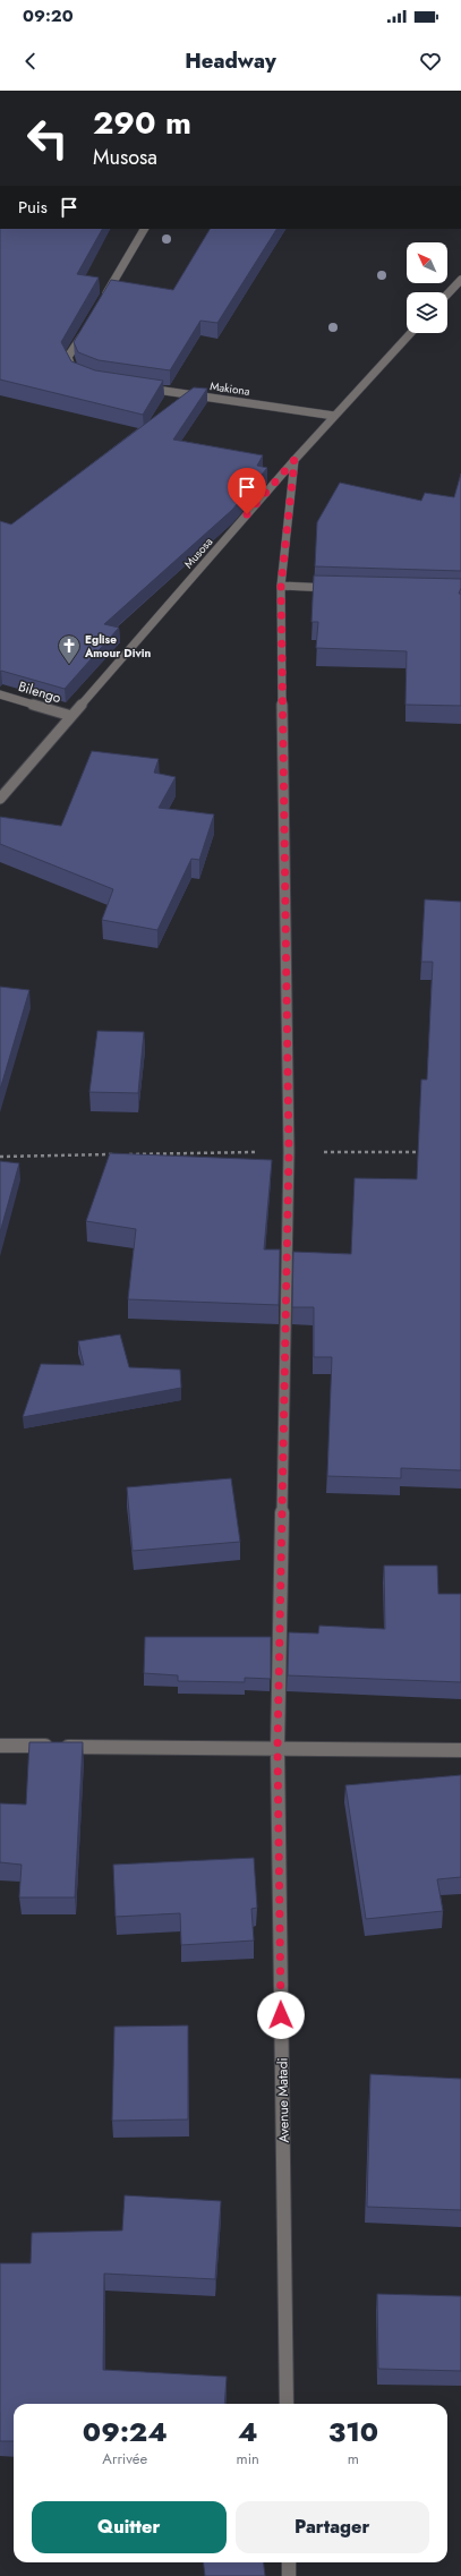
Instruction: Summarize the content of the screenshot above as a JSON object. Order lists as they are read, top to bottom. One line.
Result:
{"streets":{"street":["Makiona","Musosa","Bilengo","Avenue Matadi"]},"crossings":[["Makiona","Musosa"],["Musosa","Bilengo"],["Musosa","Avenue Matadi"]],"places":{"church":["Eglise Amour Divin"]},"north":"top left","page":{"status":"09:20","header":"Headway","turn":["290 m","Musosa"],"then":"Puis","eta":["09:24","Arrivée","4","min","310","m"],"buttons":["Quitter","Partager"]}}
